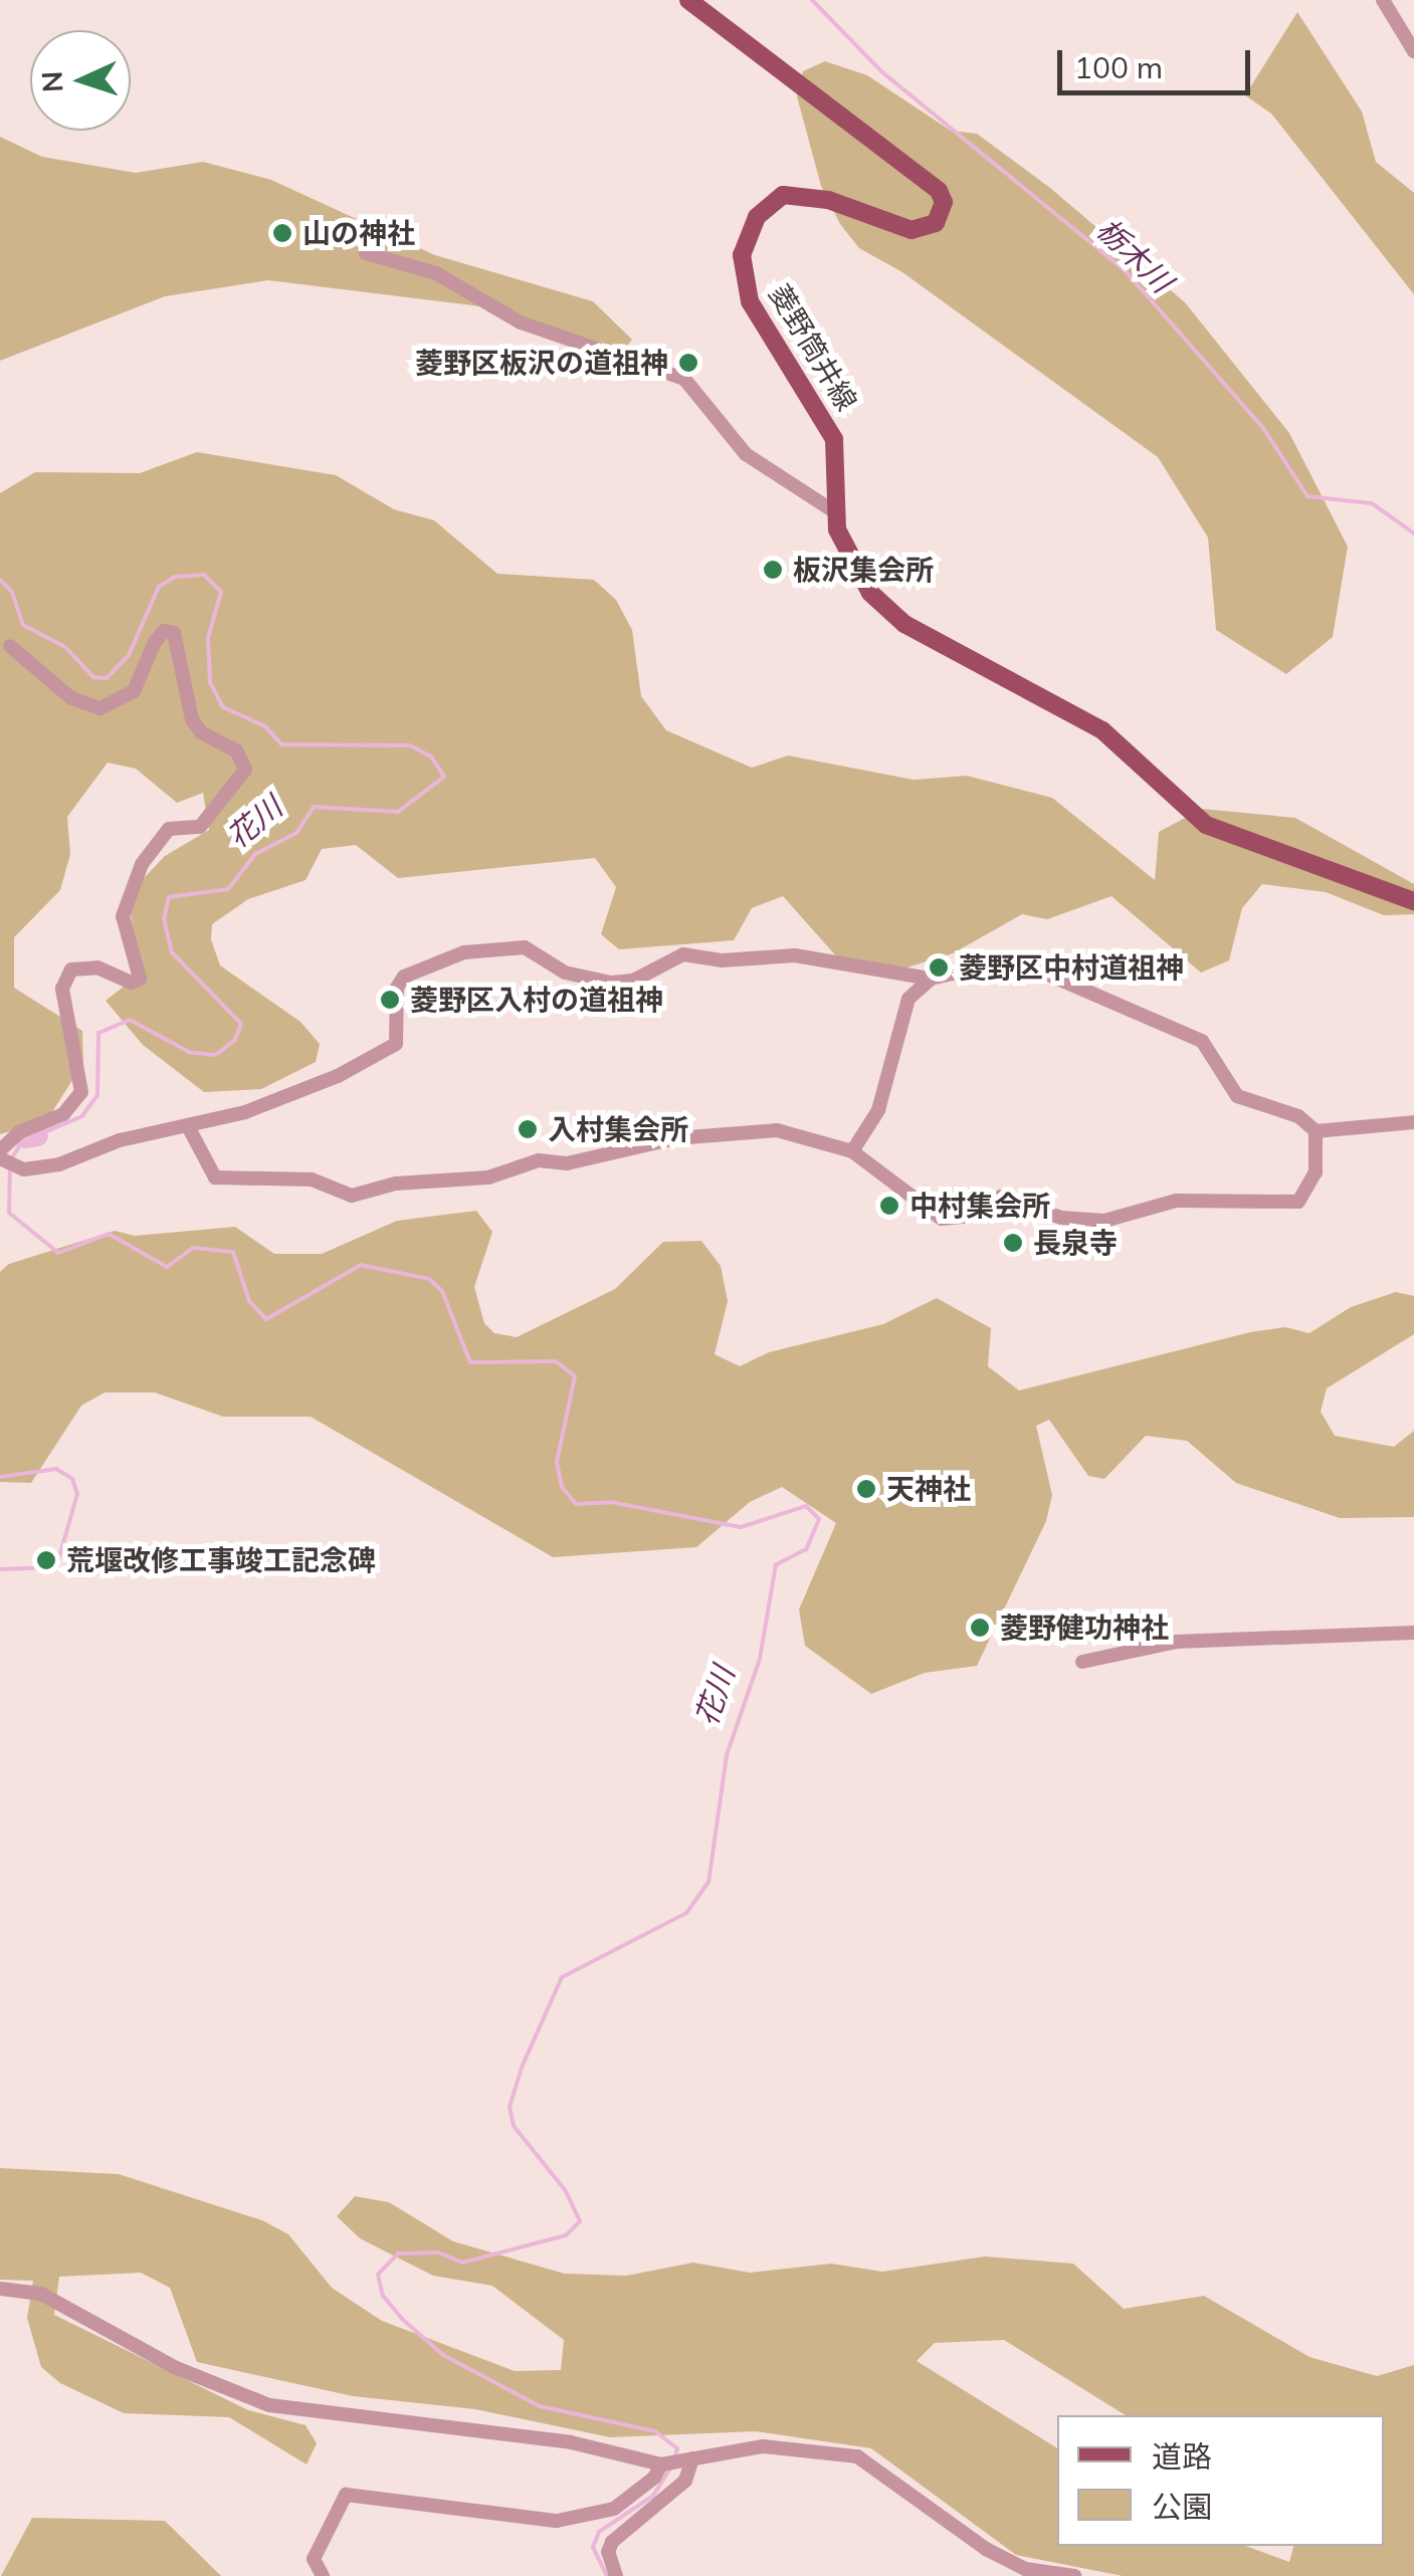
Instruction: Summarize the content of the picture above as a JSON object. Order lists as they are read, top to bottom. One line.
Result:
{"streets":{"main road":["菱野筒井線"]},"water":["栃木川","花川"],"places":["山の神社","菱野区板沢の道祖神","板沢集会所","菱野区中村道祖神","菱野区入村の道祖神","入村集会所","中村集会所","長泉寺","天神社","荒堰改修工事竣工記念碑","菱野健功神社"],"legend":["道路","公園"],"scale_bar":"100 m","north":"left"}
